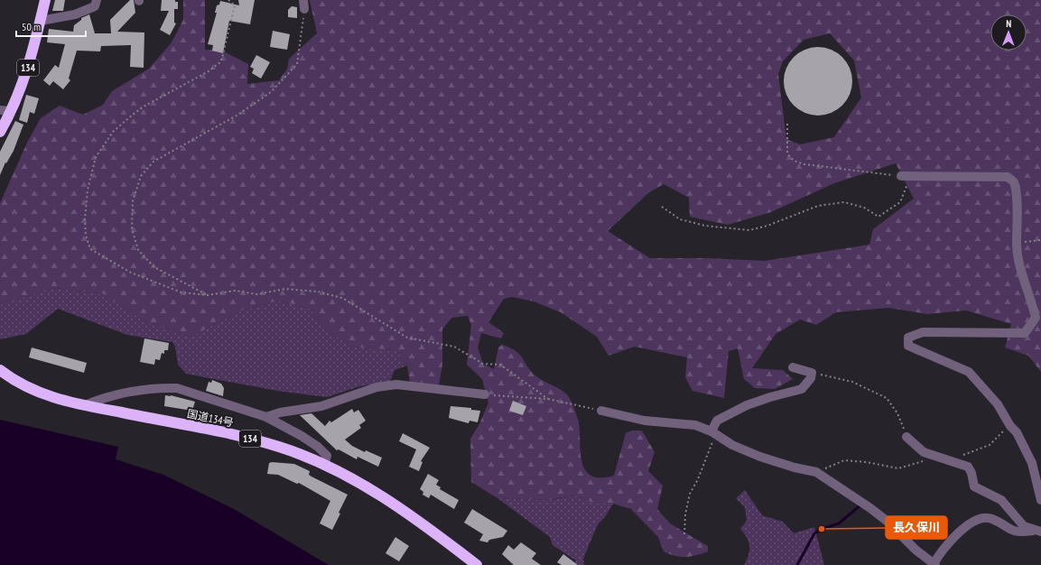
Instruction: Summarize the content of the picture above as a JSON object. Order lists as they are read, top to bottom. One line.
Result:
{"streets":{"highway":["134","国道134号"]},"places":["長久保川"],"scale_bar":"50 m","north":"top"}
